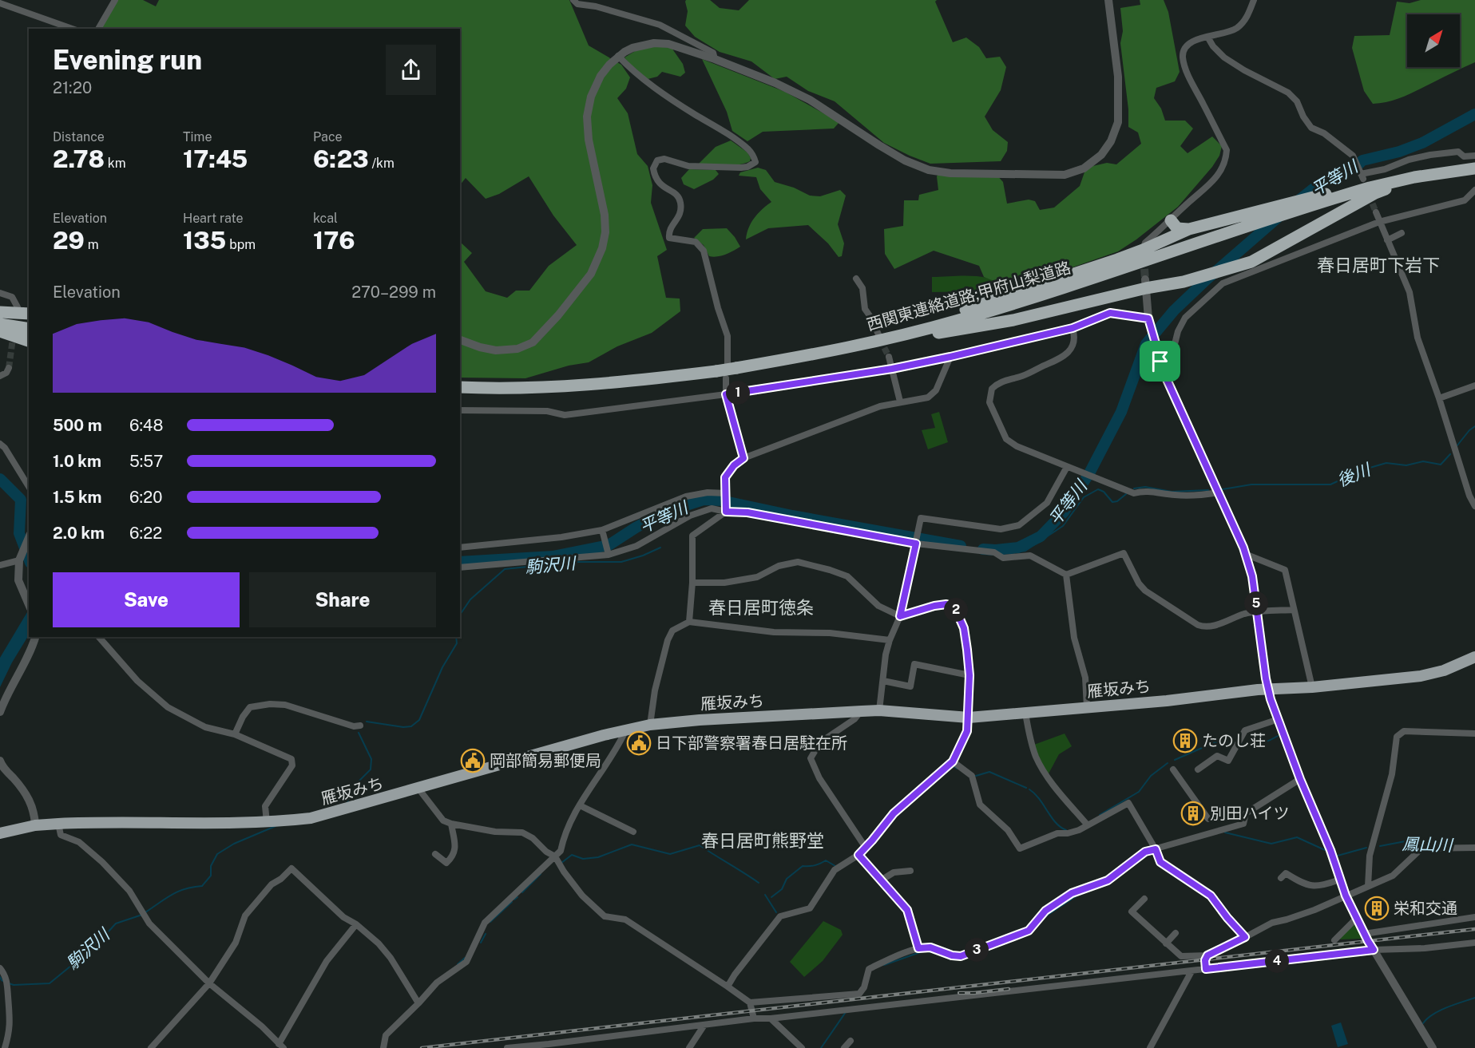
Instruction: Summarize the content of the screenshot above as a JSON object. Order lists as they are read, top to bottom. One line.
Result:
{"streets":{"highway":["西関東連絡道路;甲府山梨道路","雁坂みち"]},"districts":["春日居町下岩下","春日居町徳条","春日居町熊野堂"],"water":["平等川","後川","駒沢川","鳳山川"],"places":{"building":["たのし荘","別田ハイツ","栄和交通"],"public building":["日下部警察署春日居駐在所","岡部簡易郵便局"]},"north":"top right","page":{"heading":["Evening run","21:20"],"stats":[["Distance","2.78 km"],["Time","17:45"],["Pace","6:23 /km"],["Elevation","29 m"],["Heart rate","135 bpm"],["kcal","176"]],"chart":["Elevation","270–299 m"],"pins":["1","5","2","3","4"],"list":[{"name":"500 m","note":"6:48"},{"name":"1.0 km","note":"5:57"},{"name":"1.5 km","note":"6:20"},{"name":"2.0 km","note":"6:22"}],"buttons":["Save","Share"]}}
